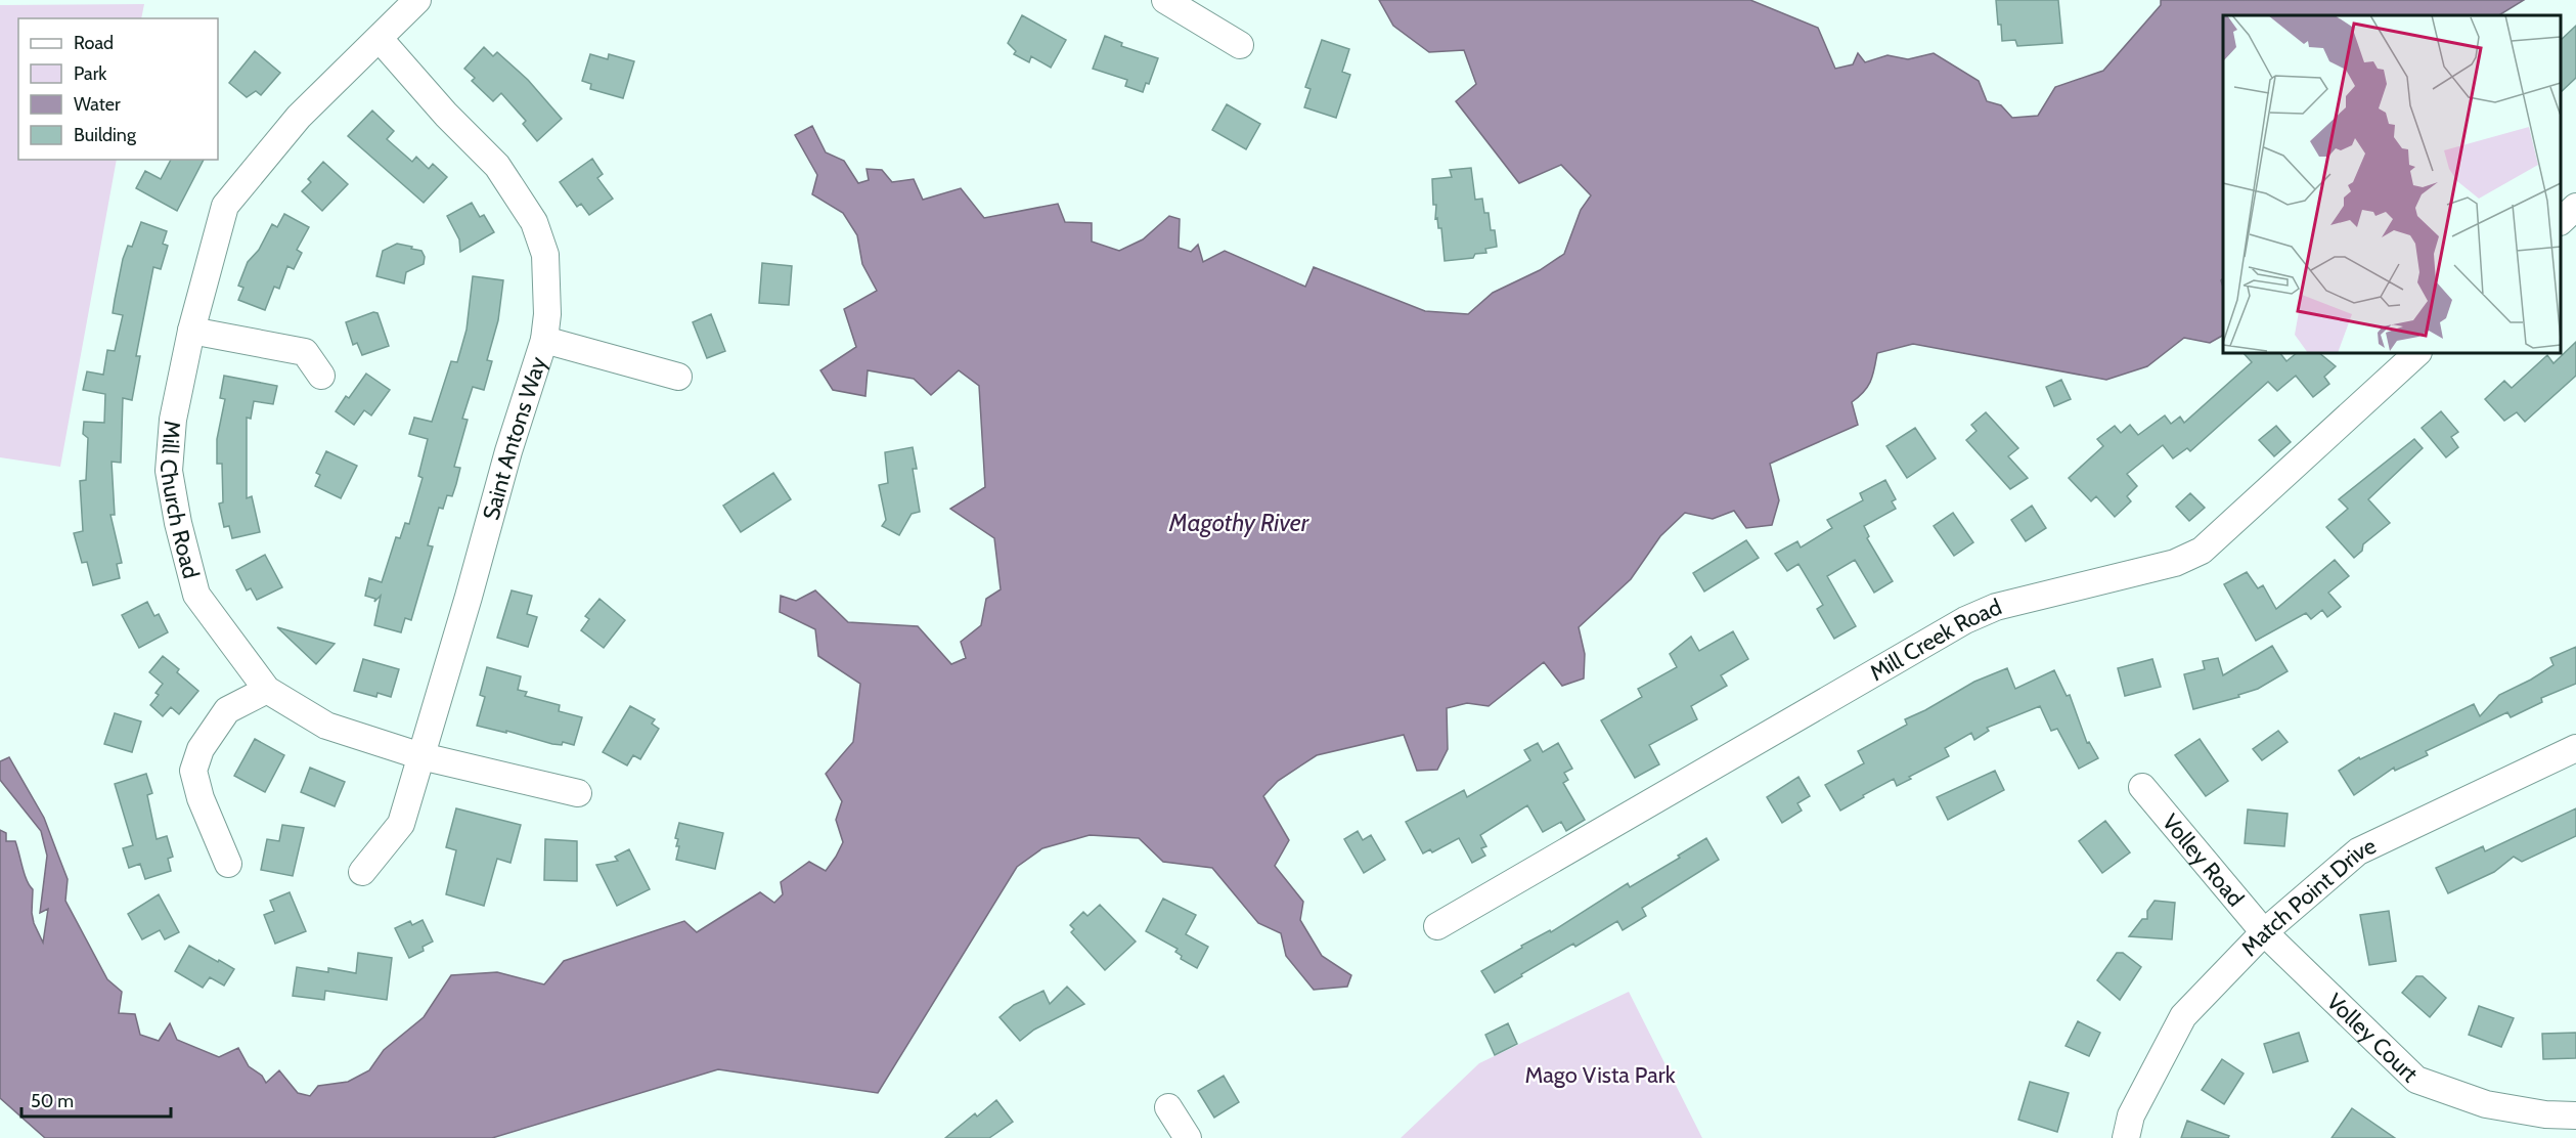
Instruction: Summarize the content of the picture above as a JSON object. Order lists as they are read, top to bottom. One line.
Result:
{"streets":{"street":["Saint Antons Way","Mill Church Road","Mill Creek Road","Volley Road","Match Point Drive","Volley Court"]},"crossings":[["Saint Antons Way","Mill Church Road"],["Volley Road","Match Point Drive"],["Volley Road","Volley Court"],["Match Point Drive","Volley Court"]],"water":["Magothy River"],"parks":["Mago Vista Park"],"legend":["Road","Park","Water","Building"],"scale_bar":"50 m"}
